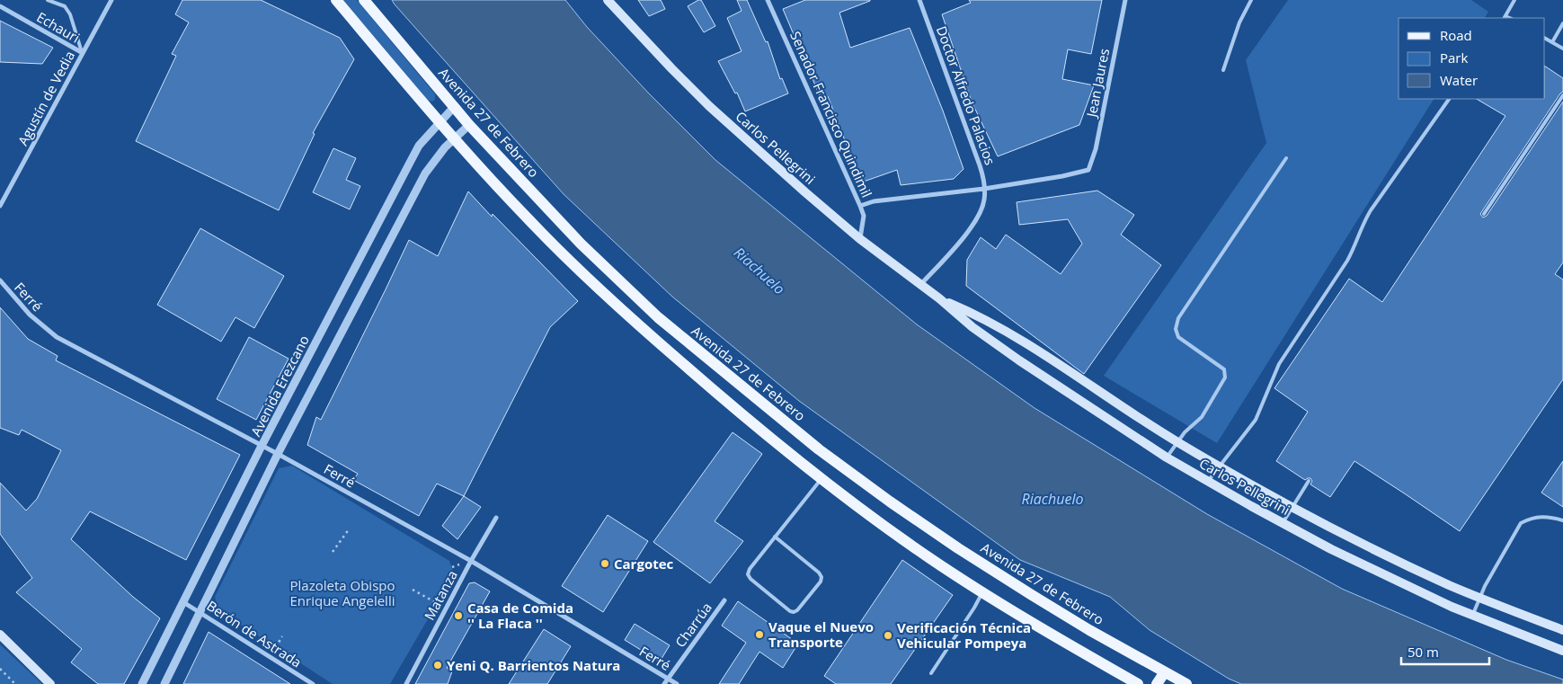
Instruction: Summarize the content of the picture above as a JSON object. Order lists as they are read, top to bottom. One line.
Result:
{"streets":{"main road":["Avenida 27 de Febrero","Carlos Pellegrini"],"street":["Echauri","Jean Jaures","Doctor Alfredo Palacios","Agustín de Vedia","Senador Francisco Quindimil","Ferré","Avenida Erezcano","Matanza","Charrúa","Berón de Astrada"]},"crossings":[["Echauri","Agustín de Vedia"],["Jean Jaures","Doctor Alfredo Palacios"],["Doctor Alfredo Palacios","Carlos Pellegrini"],["Senador Francisco Quindimil","Carlos Pellegrini"],["Avenida 27 de Febrero","Avenida Erezcano"],["Ferré","Avenida Erezcano"],["Ferré","Matanza"],["Ferré","Charrúa"],["Avenida Erezcano","Berón de Astrada"]],"water":["Riachuelo"],"parks":["Plazoleta Obispo Enrique Angelelli"],"places":["Cargotec","Casa de Comida '' La Flaca ''","Vaque el Nuevo Transporte","Verificación Técnica Vehicular Pompeya","Yeni Q. Barrientos Natura"],"legend":["Road","Park","Water"],"scale_bar":"50 m"}
